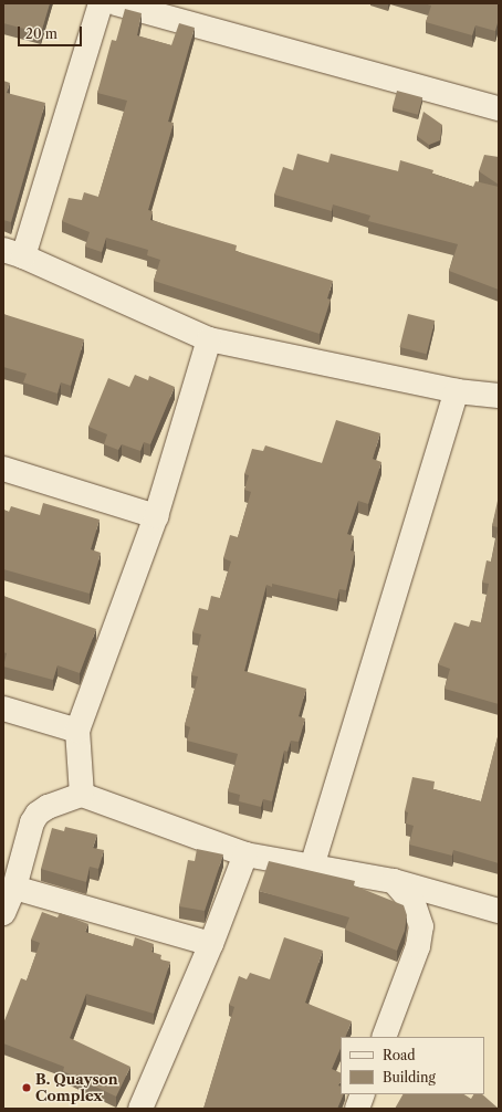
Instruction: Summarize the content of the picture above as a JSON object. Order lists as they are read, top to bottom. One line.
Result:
{"places":["B. Quayson Complex"],"legend":["Road","Building"],"scale_bar":"20 m"}
